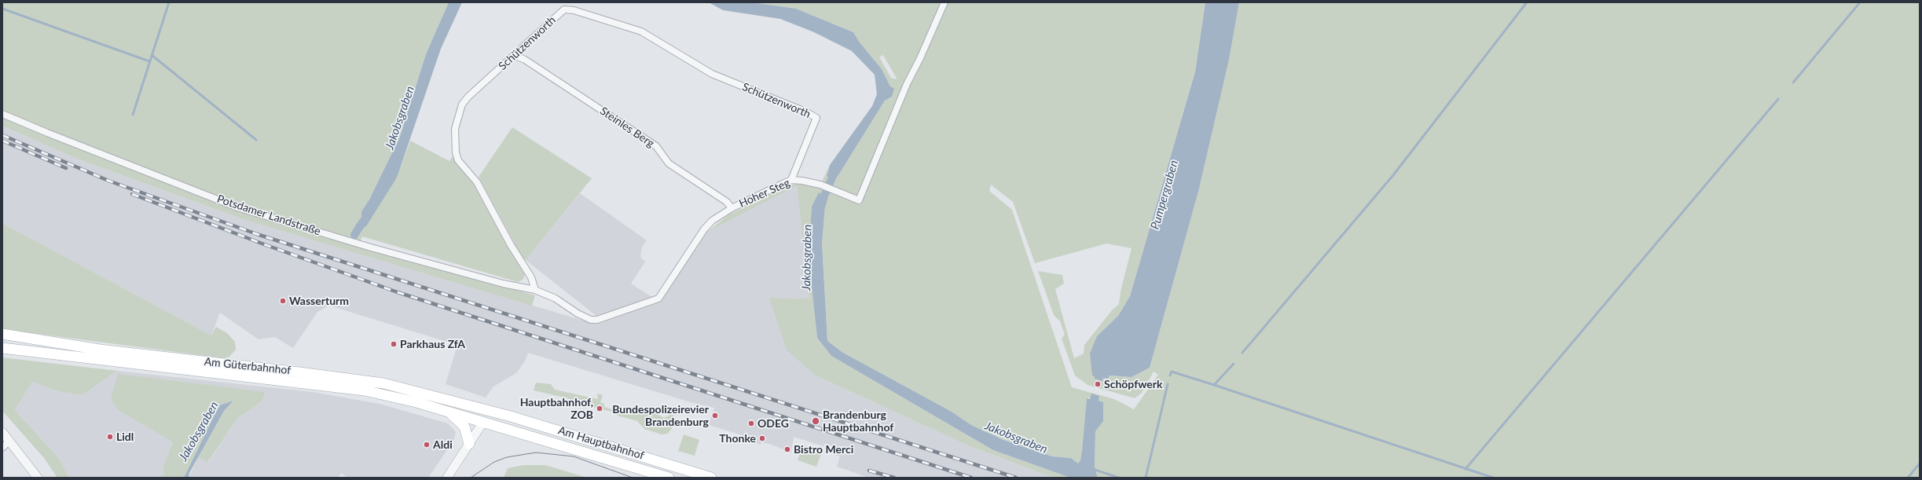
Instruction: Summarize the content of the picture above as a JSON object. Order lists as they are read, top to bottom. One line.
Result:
{"streets":{"main road":["Am Güterbahnhof","Am Hauptbahnhof"],"street":["Schützenworth","Steinles Berg","Hoher Steg","Potsdamer Landstraße"]},"crossings":[["Schützenworth","Steinles Berg"],["Schützenworth","Hoher Steg"],["Schützenworth","Potsdamer Landstraße"],["Steinles Berg","Hoher Steg"],["Hoher Steg","Potsdamer Landstraße"],["Am Güterbahnhof","Am Hauptbahnhof"]],"water":["Jakobsgraben","Pumpergraben"],"places":["Wasserturm","Parkhaus ZfA","Schöpfwerk","Hauptbahnhof, ZOB","Bundespolizeirevier Brandenburg","Brandenburg Hauptbahnhof","ODEG","Lidl","Thonke","Aldi","Bistro Merci"]}
